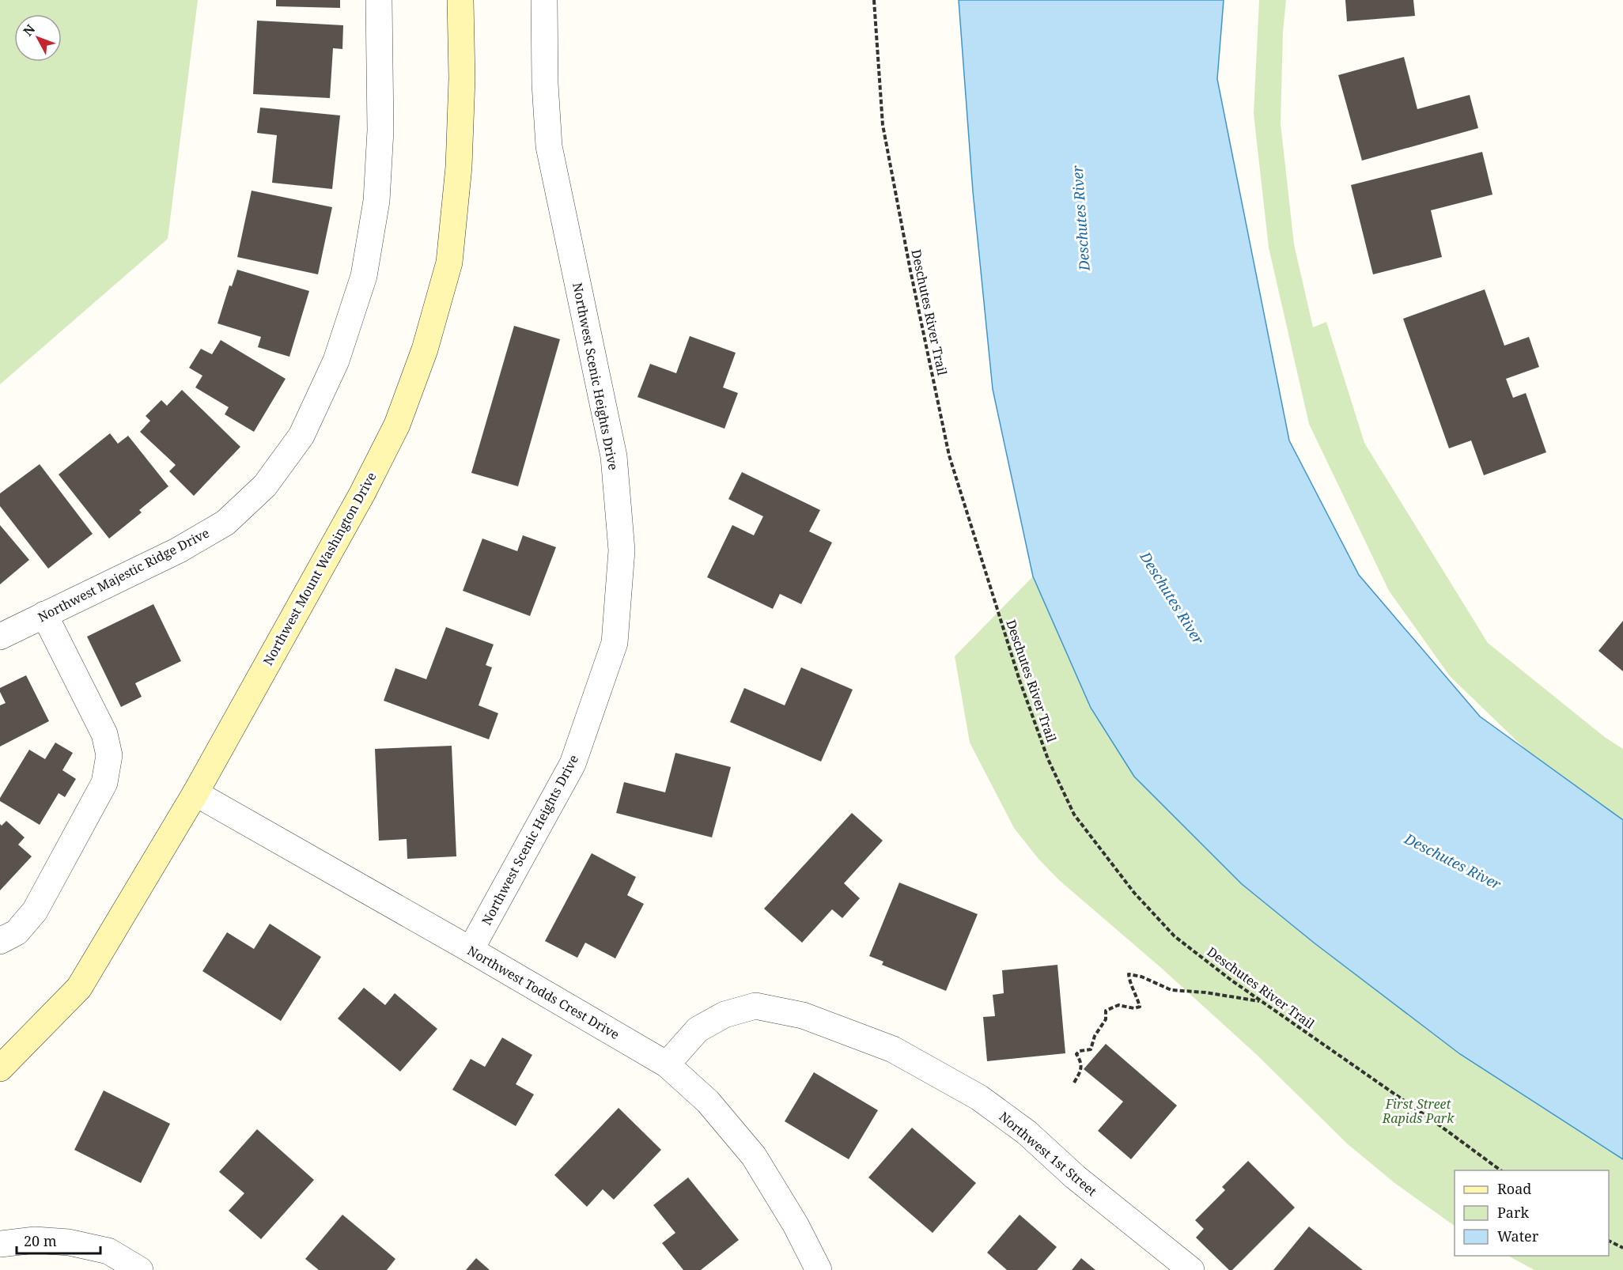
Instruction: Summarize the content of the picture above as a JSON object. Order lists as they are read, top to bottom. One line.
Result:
{"streets":{"main road":["Northwest Mount Washington Drive"],"street":["Northwest Scenic Heights Drive","Northwest Majestic Ridge Drive","Northwest Todds Crest Drive","Northwest 1st Street"],"path":["Deschutes River Trail"]},"crossings":[["Northwest Scenic Heights Drive","Northwest Todds Crest Drive"],["Northwest Mount Washington Drive","Northwest Todds Crest Drive"],["Northwest Todds Crest Drive","Northwest 1st Street"]],"water":["Deschutes River"],"parks":["First Street Rapids Park"],"legend":["Road","Park","Water"],"scale_bar":"20 m","north":"top left"}
